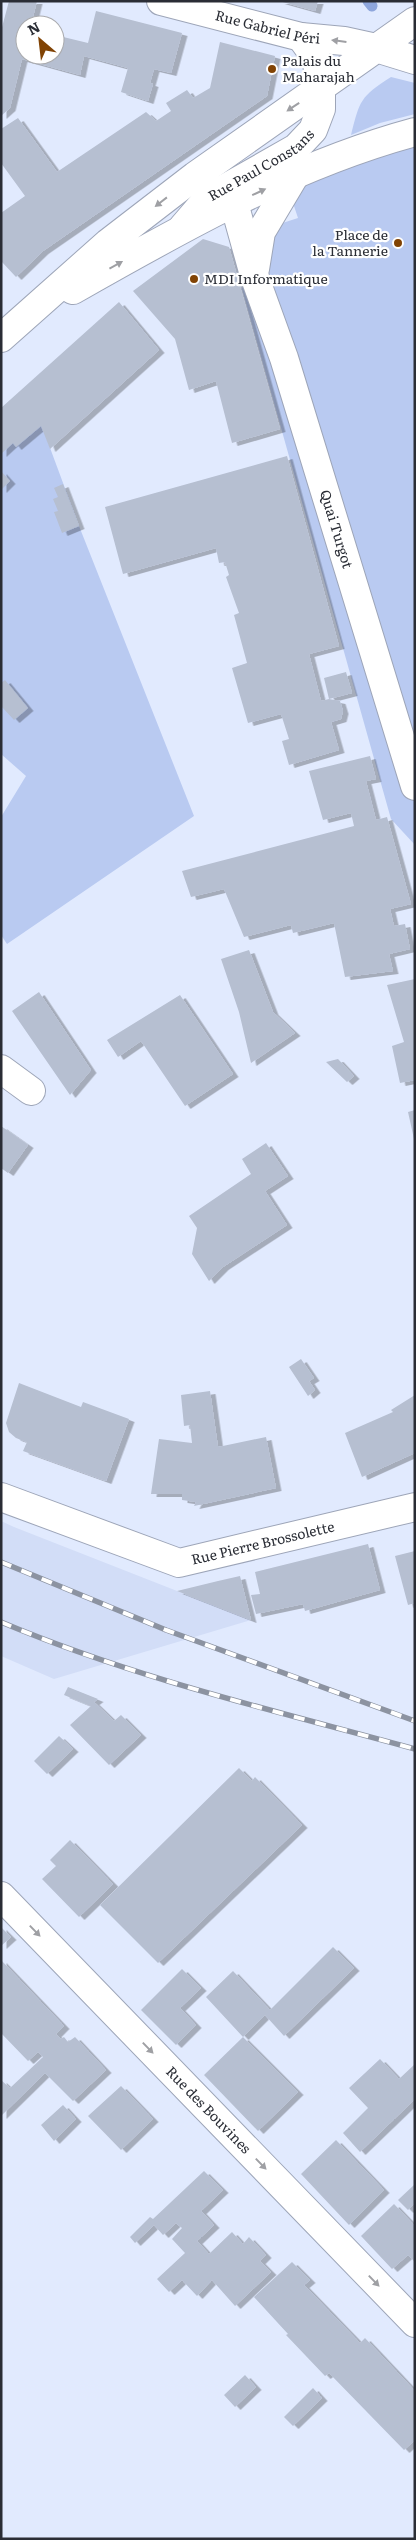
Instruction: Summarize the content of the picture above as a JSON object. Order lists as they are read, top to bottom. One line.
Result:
{"streets":{"street":["Rue Gabriel Péri","Rue Paul Constans","Quai Turgot","Rue Pierre Brossolette","Rue des Bouvines"]},"crossings":[["Rue Gabriel Péri","Rue Paul Constans"],["Rue Paul Constans","Quai Turgot"]],"one_way":["Rue des Bouvines"],"places":["Palais du Maharajah","Place de la Tannerie","MDI Informatique"],"north":"top left"}
